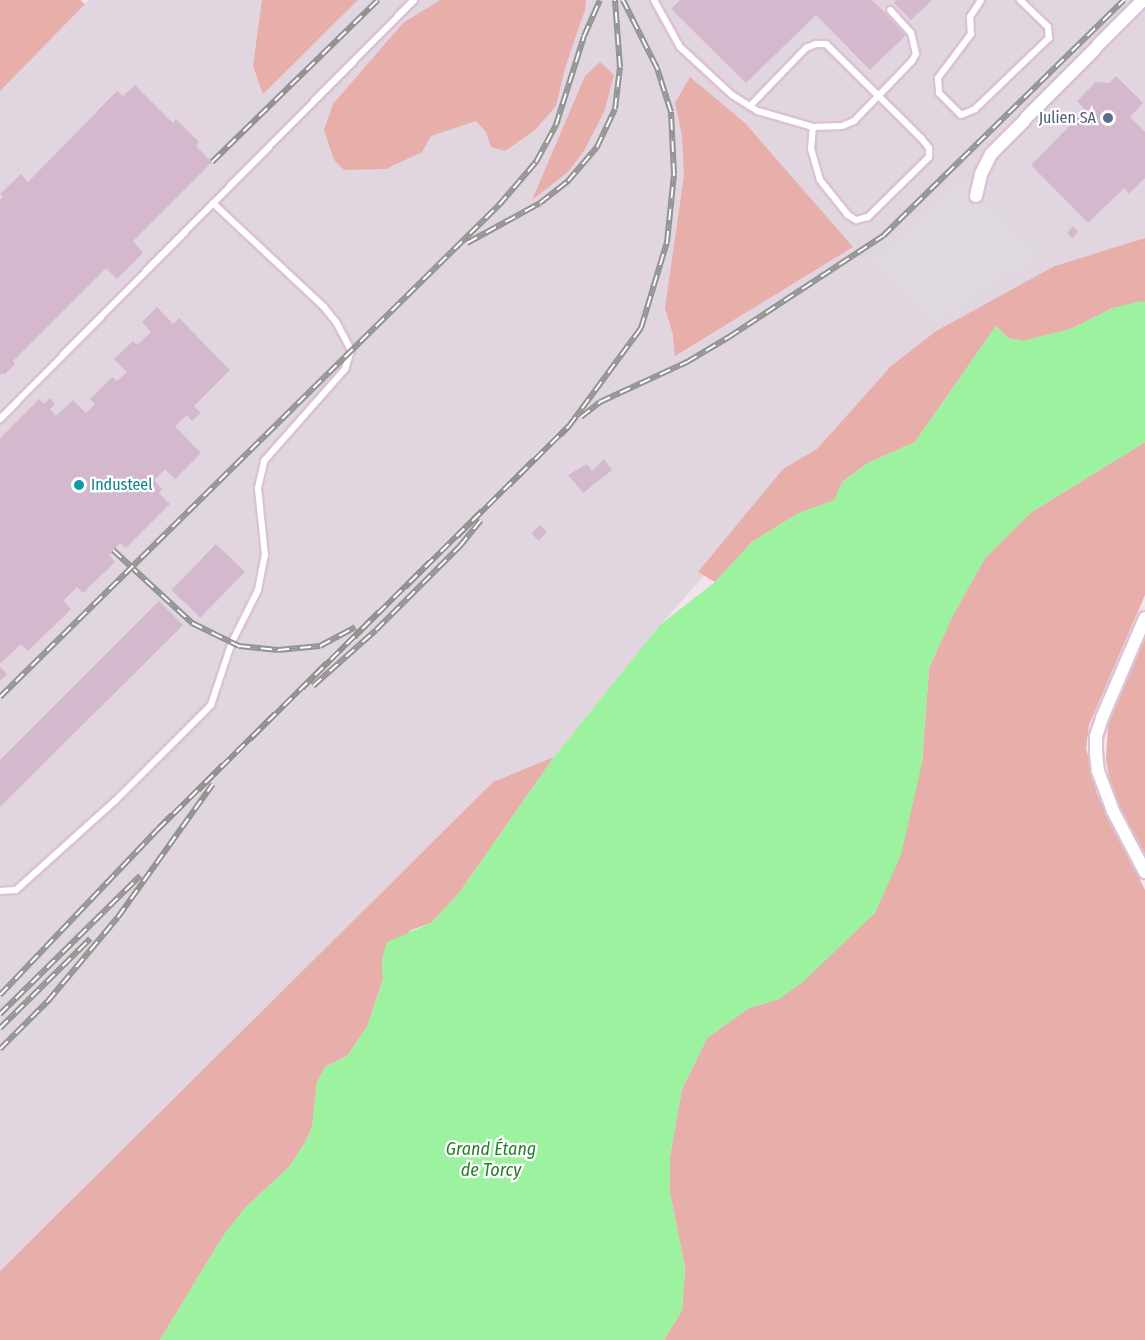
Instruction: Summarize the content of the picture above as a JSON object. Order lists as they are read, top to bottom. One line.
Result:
{"water":["Grand Étang de Torcy"],"places":["Julien SA","Industeel"]}
